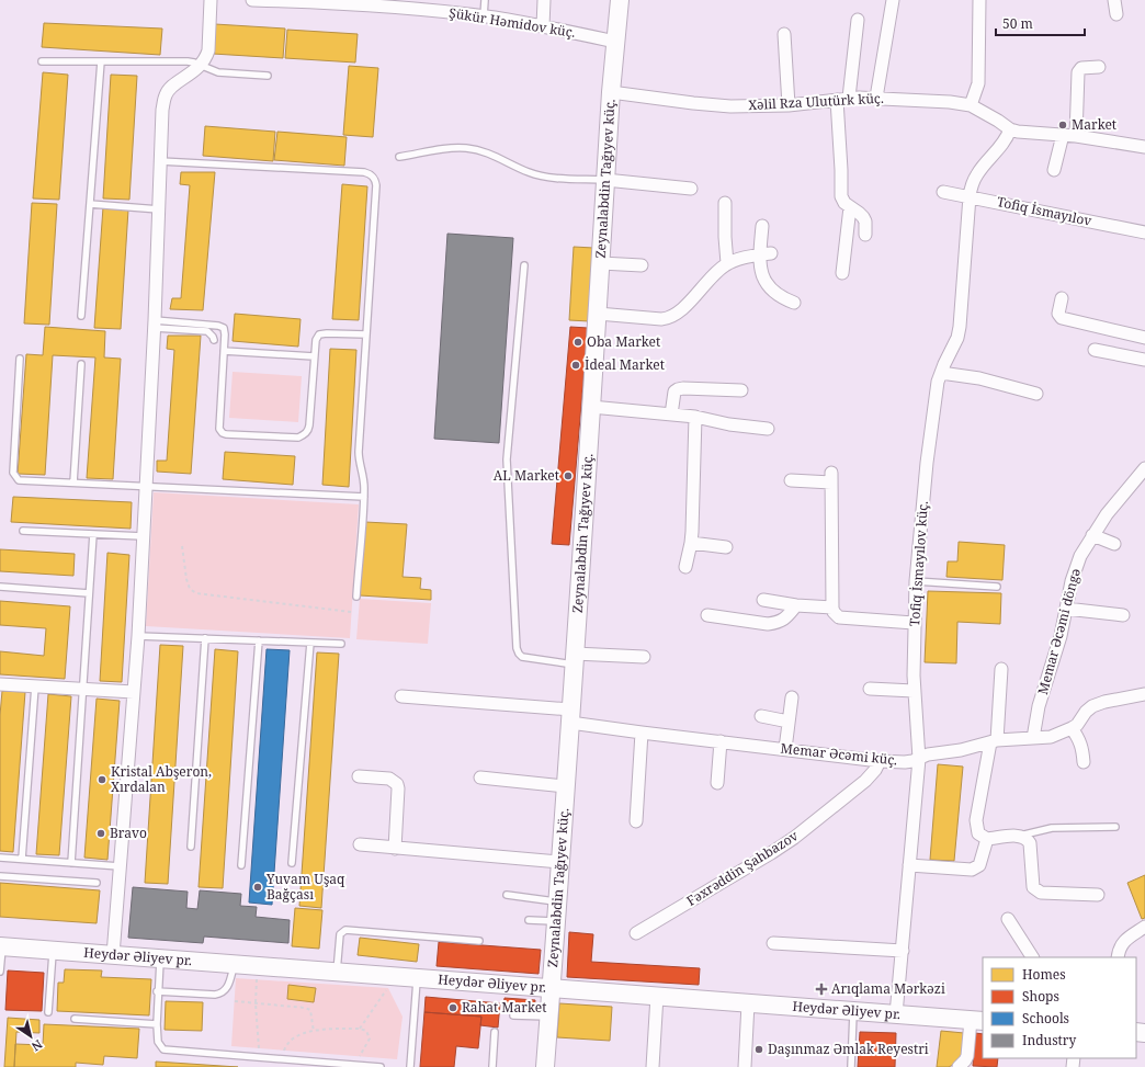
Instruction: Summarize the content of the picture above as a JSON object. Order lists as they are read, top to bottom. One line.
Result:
{"streets":{"street":["Şükür Həmidov küç.","Xəlil Rza Ulutürk küç.","Zeynalabdin Tağıyev küç.","Tofiq İsmayılov","Tofiq İsmayılov küç.","Memar Əcəmi döngə","Memar Əcəmi küç.","Fəxrəddin Şahbazov","Heydər Əliyev pr."]},"crossings":[["Şükür Həmidov küç.","Zeynalabdin Tağıyev küç."],["Xəlil Rza Ulutürk küç.","Zeynalabdin Tağıyev küç."],["Xəlil Rza Ulutürk küç.","Tofiq İsmayılov küç."],["Zeynalabdin Tağıyev küç.","Memar Əcəmi küç."],["Zeynalabdin Tağıyev küç.","Heydər Əliyev pr."],["Tofiq İsmayılov","Tofiq İsmayılov küç."],["Tofiq İsmayılov küç.","Memar Əcəmi küç."],["Tofiq İsmayılov küç.","Heydər Əliyev pr."],["Memar Əcəmi döngə","Memar Əcəmi küç."],["Memar Əcəmi küç.","Fəxrəddin Şahbazov"]],"places":{"other":["Market","Oba Market","İdeal Market","AL Market","Kristal Abşeron, Xırdalan","Bravo","Yuvam Uşaq Bağçası","Rahat Market","Daşınmaz Əmlak Reyestri"],"health":["Arıqlama Mərkəzi"]},"legend":["Homes","Shops","Schools","Industry"],"scale_bar":"50 m","north":"bottom right"}
